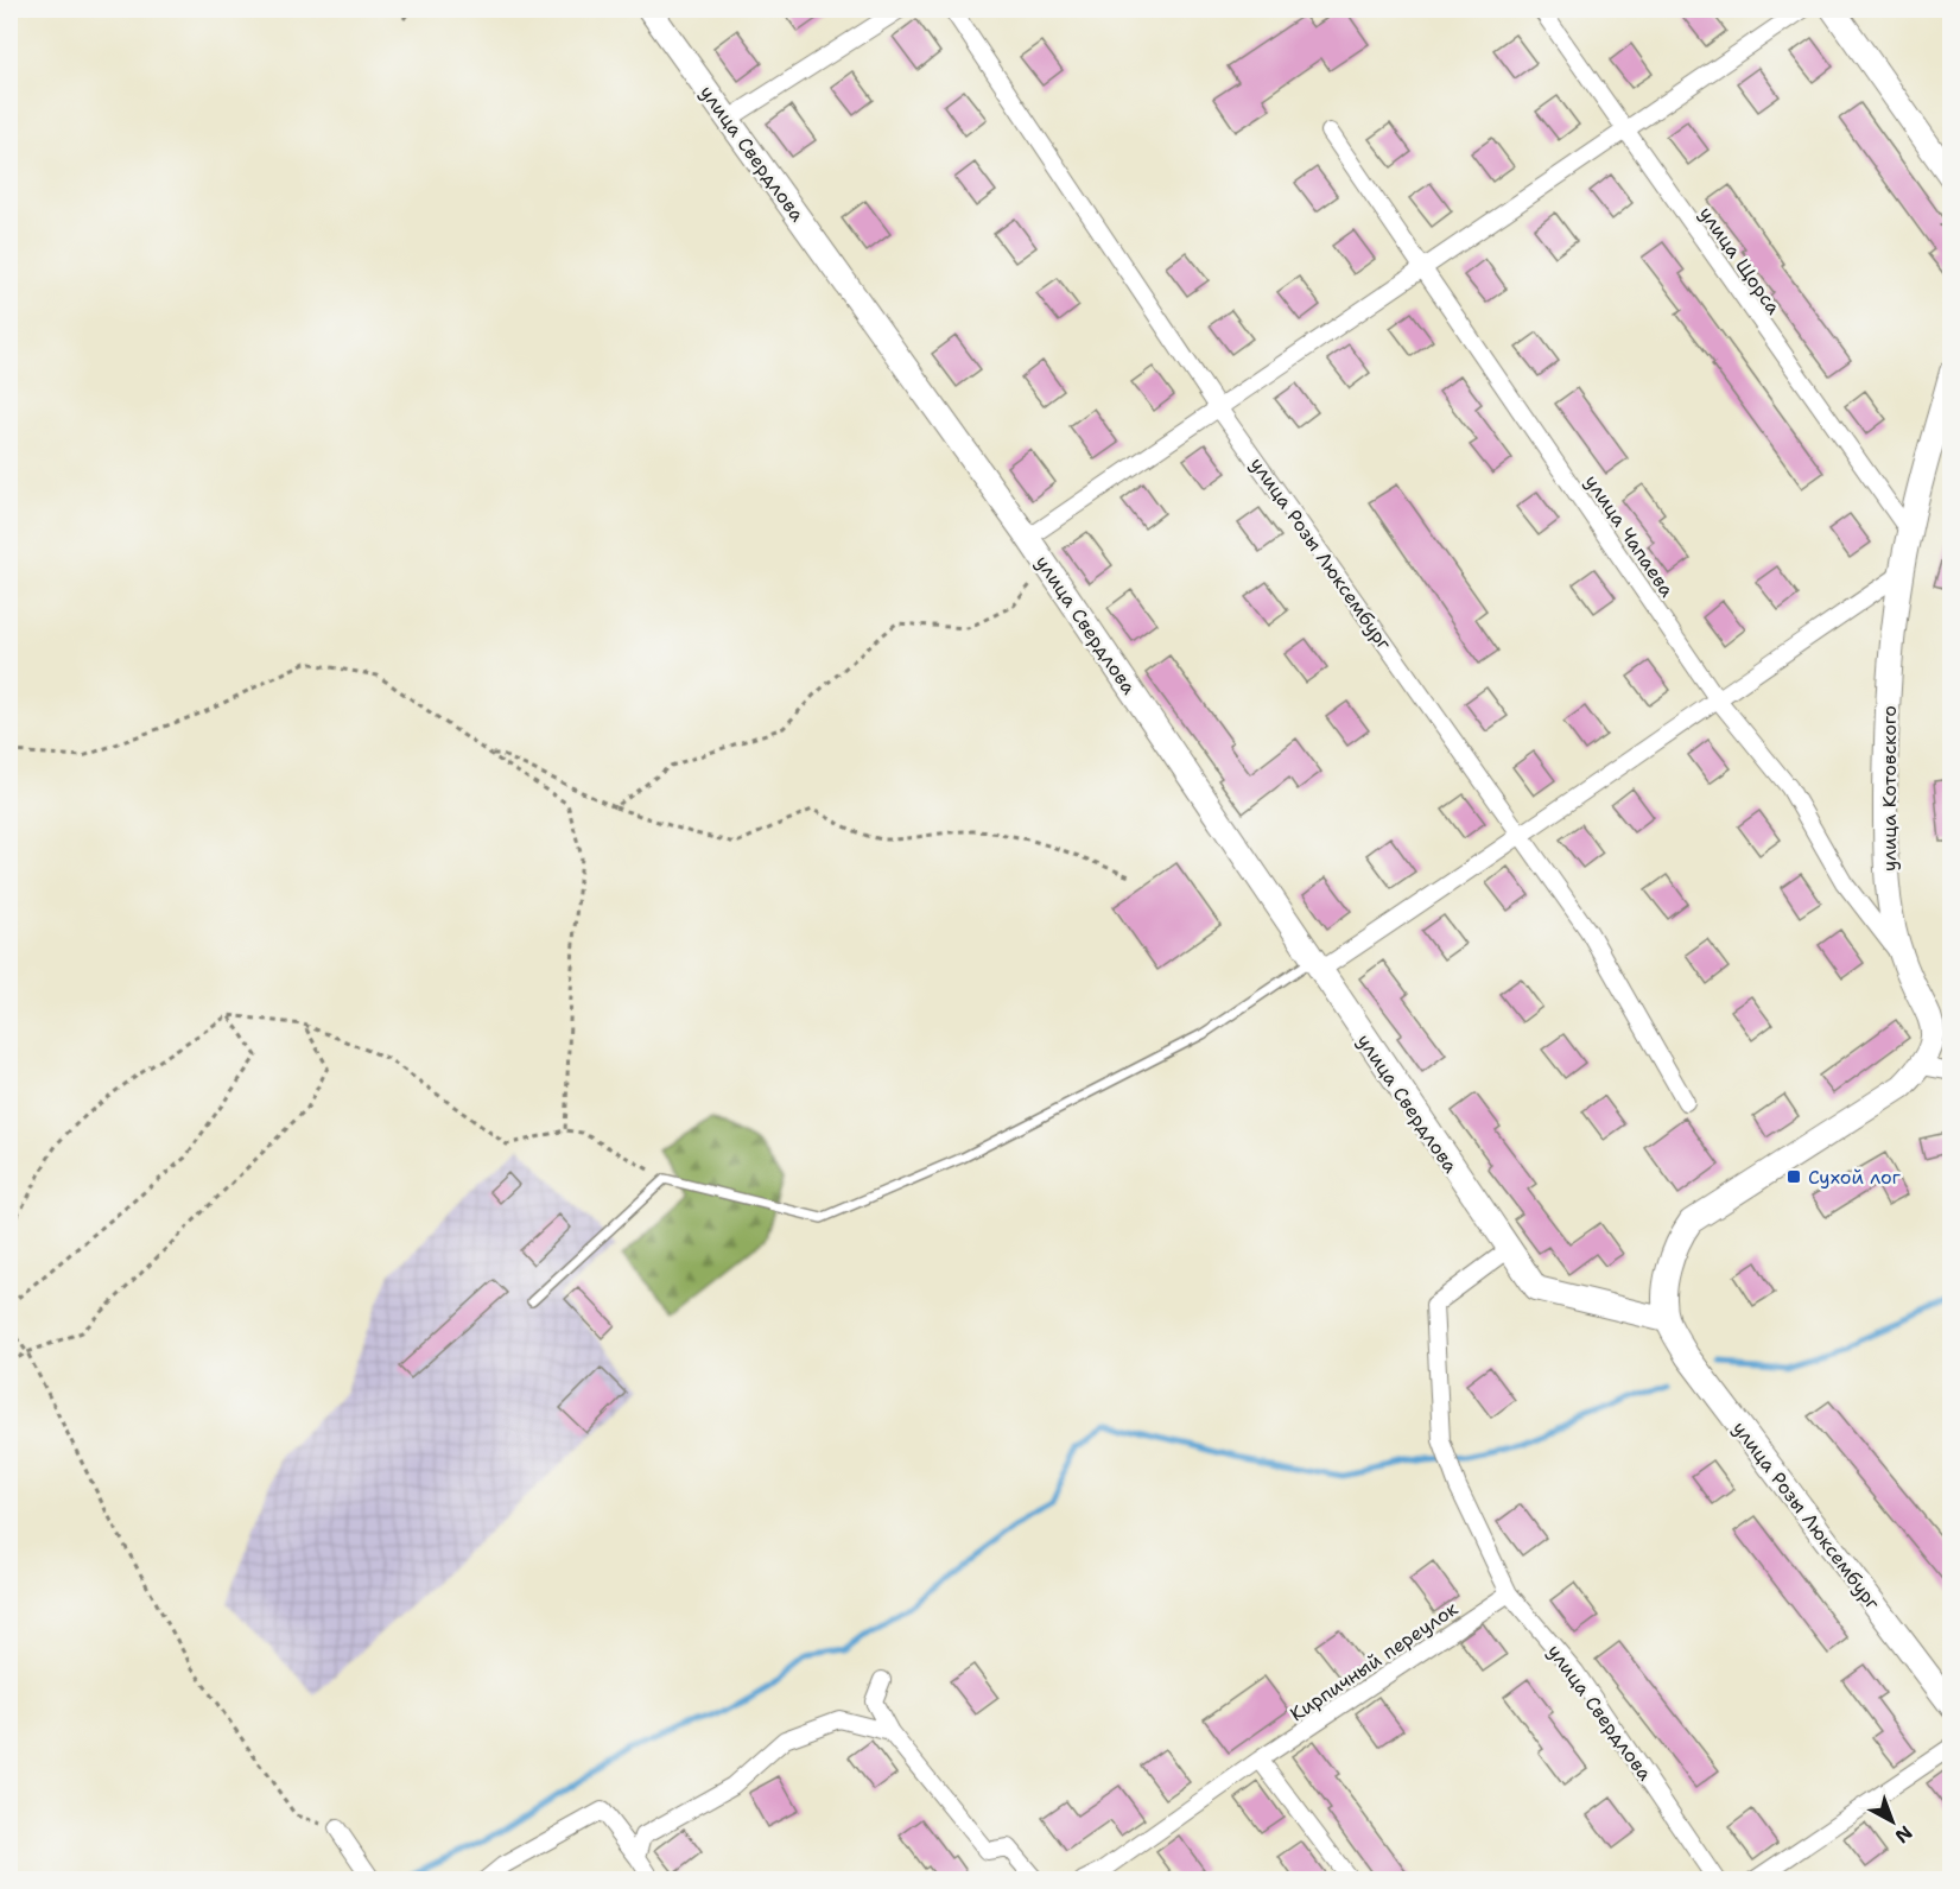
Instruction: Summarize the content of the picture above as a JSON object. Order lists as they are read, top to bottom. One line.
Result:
{"streets":{"street":["улица Свердлова","улица Щорса","улица Чапаева","улица Розы Люксембург","улица Котовского","Кирпичный переулок"]},"crossings":[["улица Свердлова","улица Розы Люксембург"],["улица Свердлова","Кирпичный переулок"],["улица Щорса","улица Котовского"],["улица Чапаева","улица Котовского"]],"places":{"transit":["Сухой лог"]},"north":"bottom right"}
